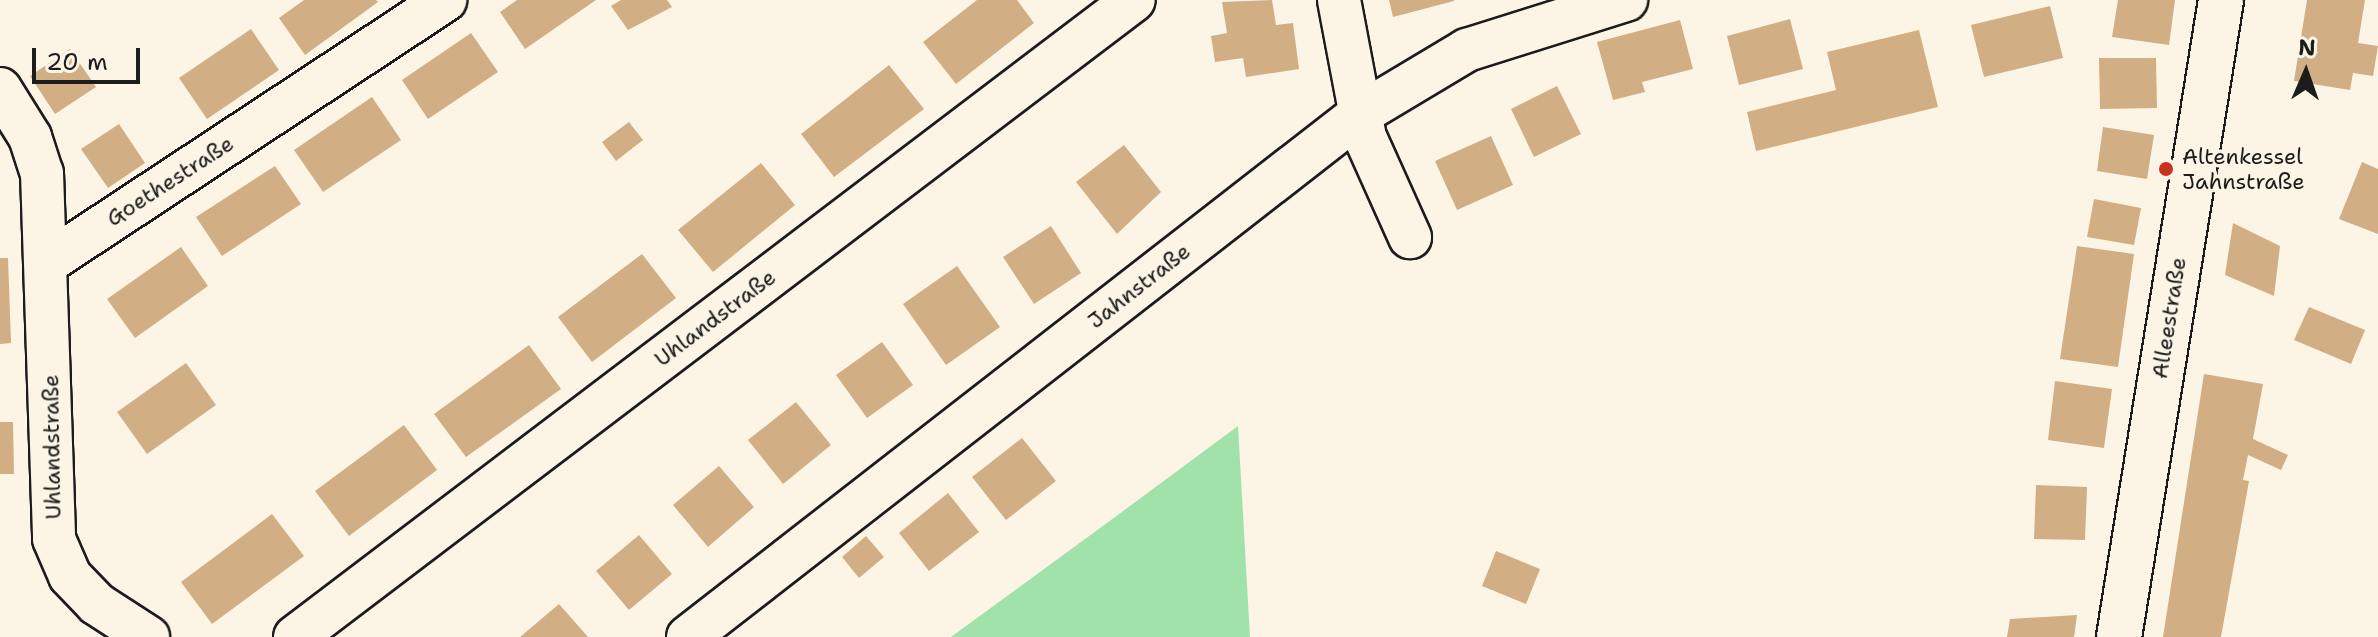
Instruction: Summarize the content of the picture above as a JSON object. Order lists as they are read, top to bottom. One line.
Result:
{"streets":{"street":["Goethestraße","Jahnstraße","Uhlandstraße","Alleestraße"]},"crossings":[["Goethestraße","Uhlandstraße"]],"places":["Altenkessel Jahnstraße"],"scale_bar":"20 m","north":"top"}
